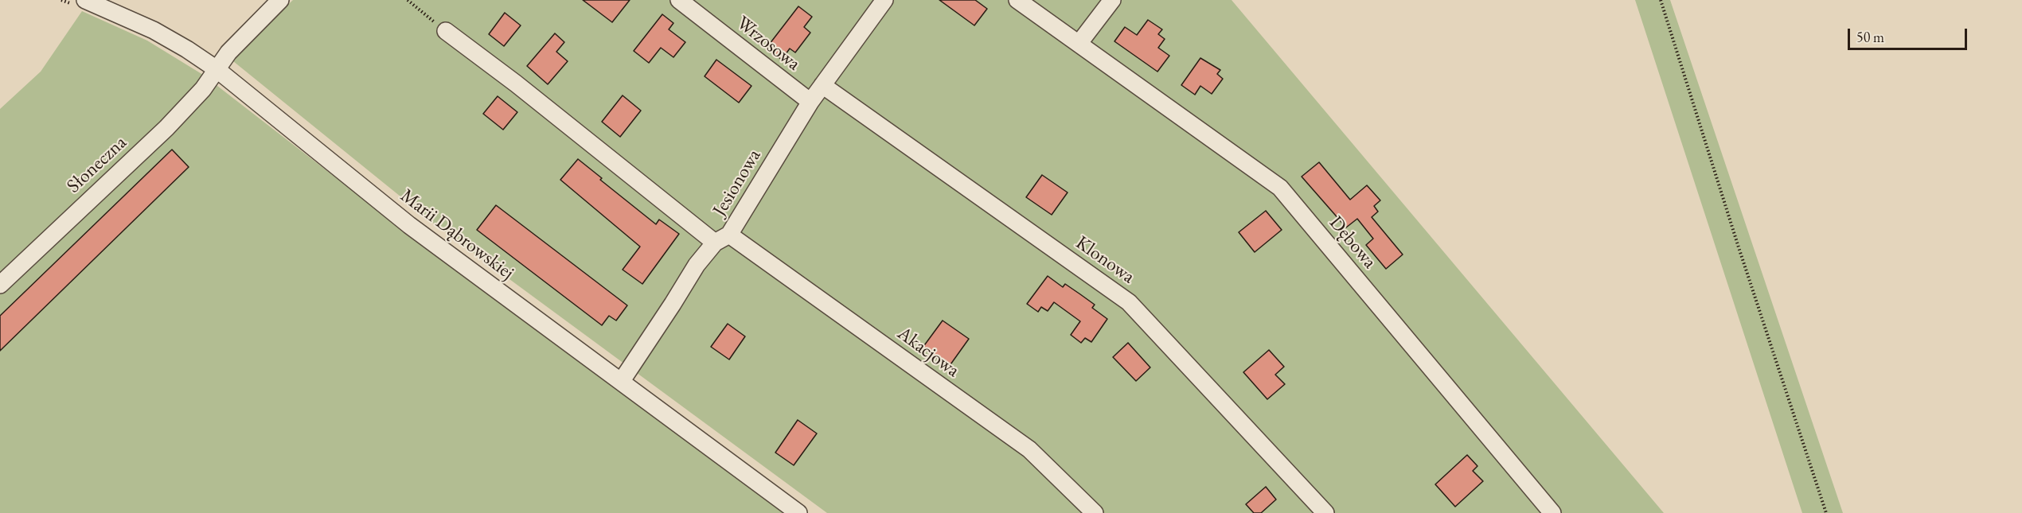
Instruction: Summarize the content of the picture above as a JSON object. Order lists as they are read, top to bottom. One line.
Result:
{"streets":{"street":["Wrzosowa","Słoneczna","Jesionowa","Marii Dąbrowskiej","Dębowa","Klonowa","Akacjowa"]},"crossings":[["Wrzosowa","Jesionowa"],["Słoneczna","Marii Dąbrowskiej"],["Jesionowa","Marii Dąbrowskiej"],["Jesionowa","Klonowa"],["Jesionowa","Akacjowa"]],"scale_bar":"50 m"}
